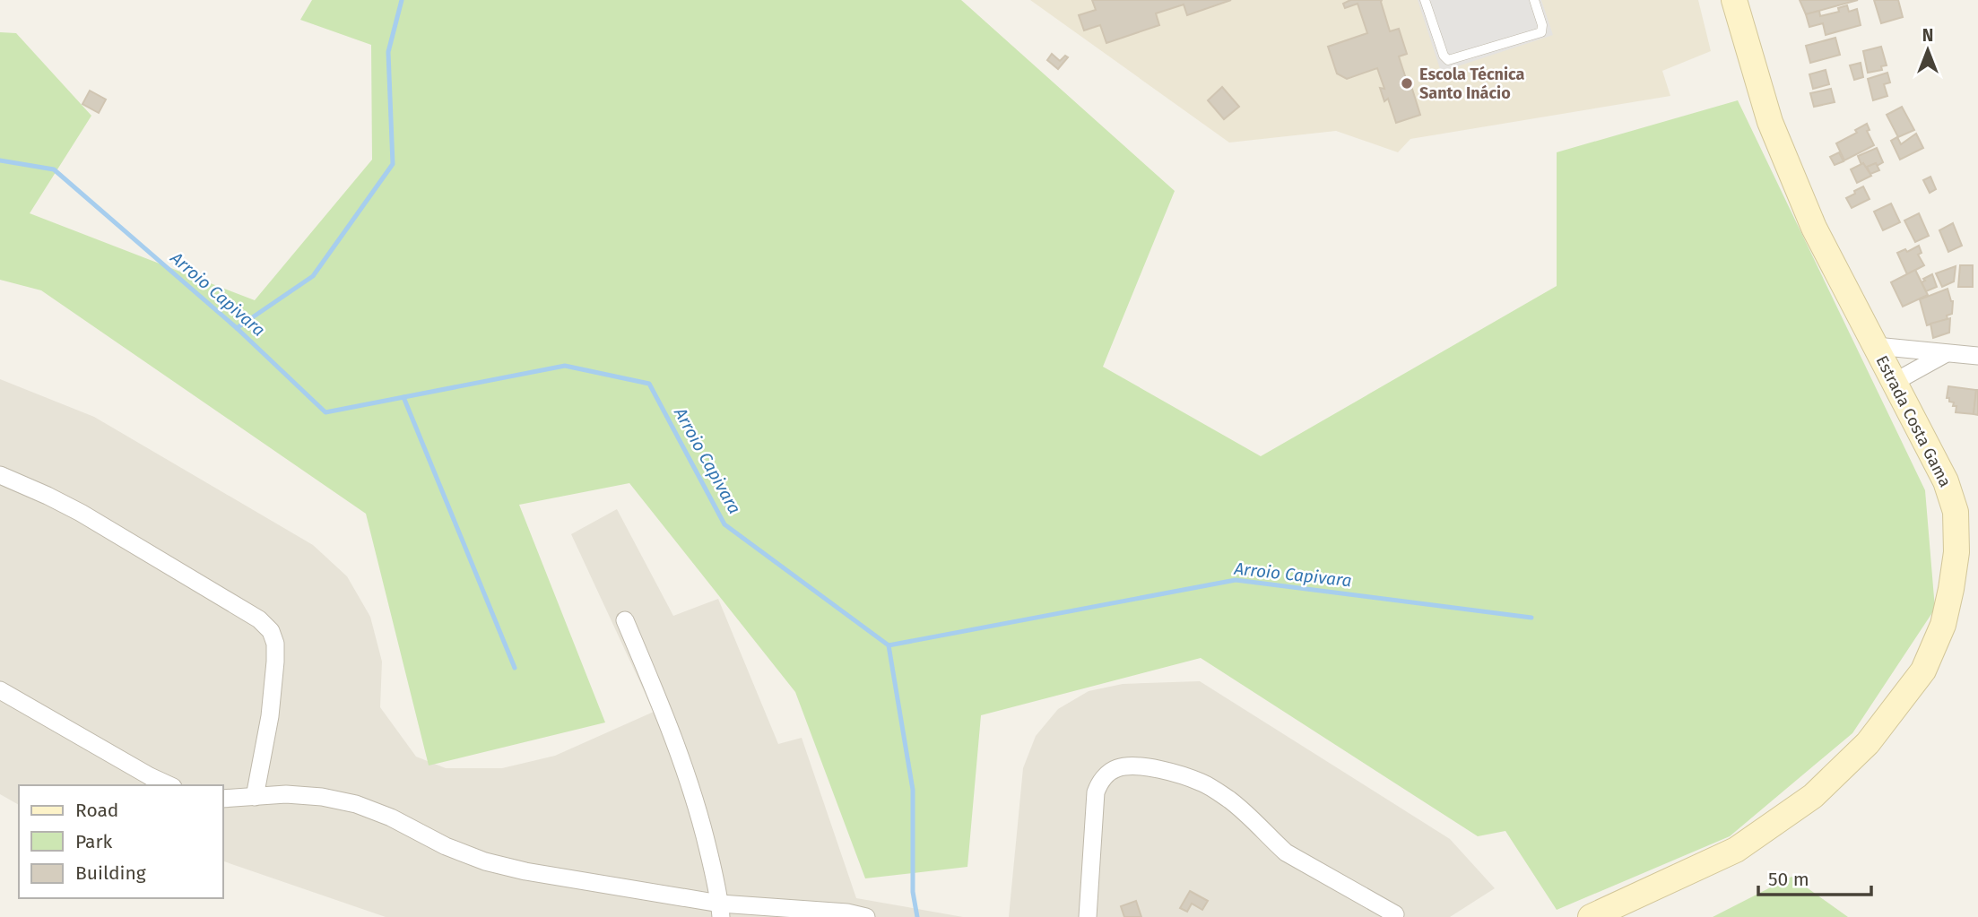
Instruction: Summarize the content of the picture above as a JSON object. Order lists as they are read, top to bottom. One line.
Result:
{"streets":{"main road":["Estrada Costa Gama"]},"water":["Arroio Capivara"],"places":["Escola Técnica Santo Inácio"],"legend":["Road","Park","Building"],"scale_bar":"50 m","north":"top"}
